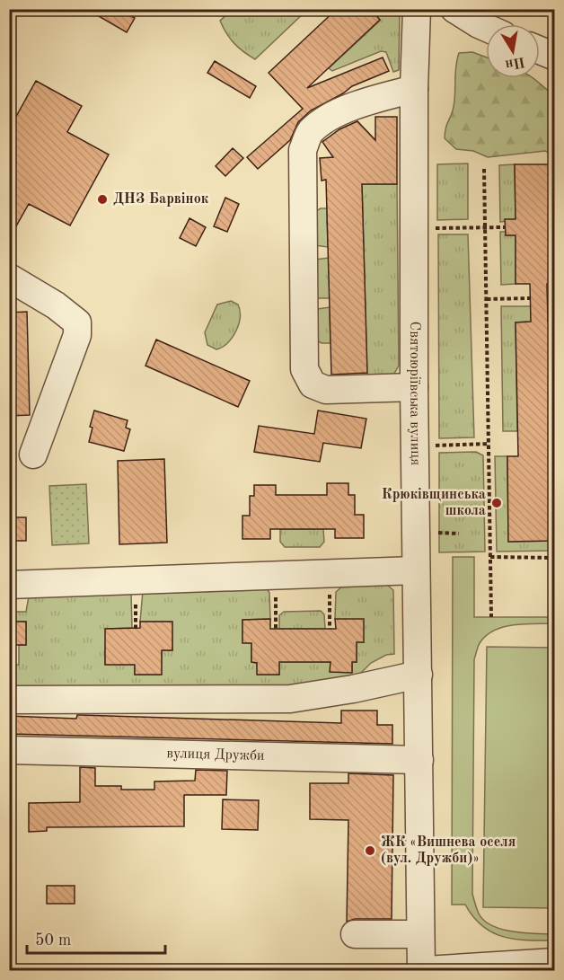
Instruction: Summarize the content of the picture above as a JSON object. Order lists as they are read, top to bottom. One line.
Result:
{"streets":{"street":["Святоюріївська вулиця","вулиця Дружби"]},"crossings":[["Святоюріївська вулиця","вулиця Дружби"]],"places":["ДНЗ Барвінок","Крюківщинська школа","ЖК «Вишнева оселя (вул. Дружби)»"],"scale_bar":"50 m","north":"bottom"}
